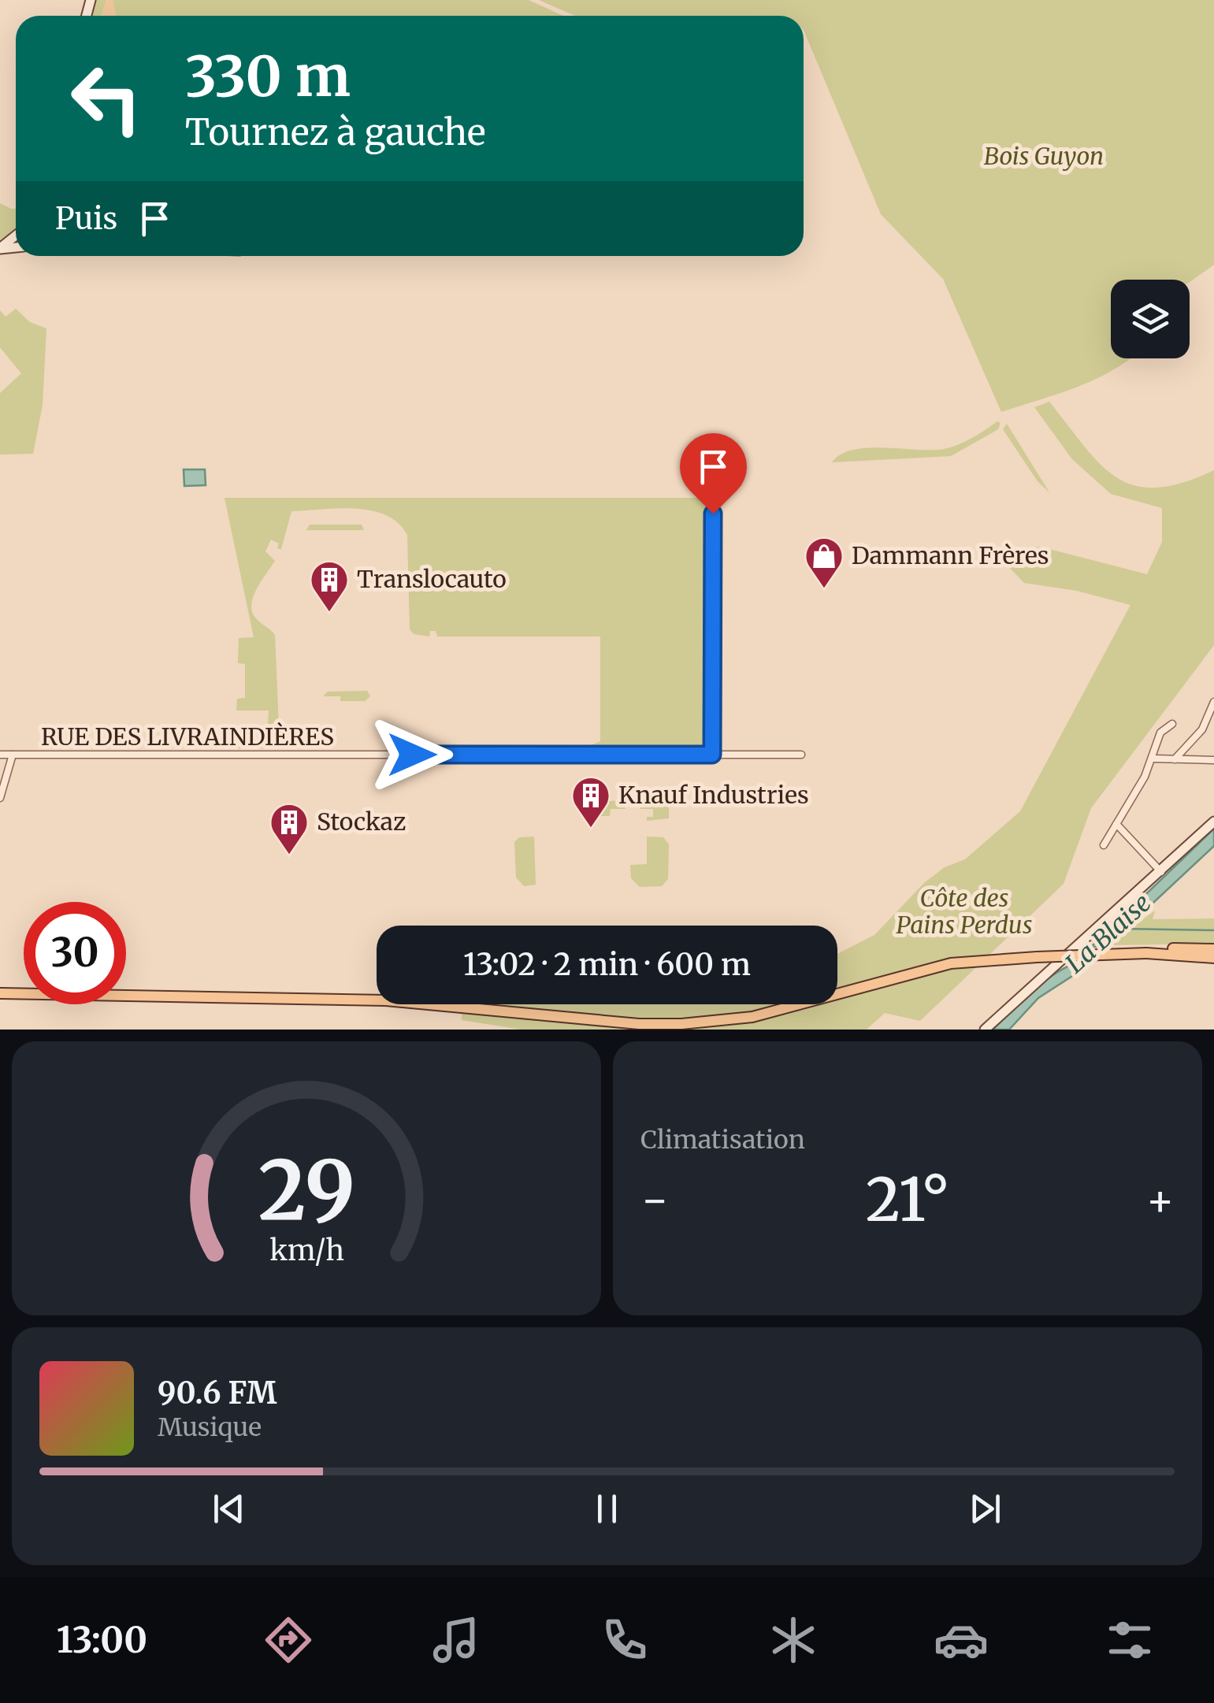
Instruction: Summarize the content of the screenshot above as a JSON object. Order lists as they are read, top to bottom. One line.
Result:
{"streets":{"street":["RUE DES LIVRAINDIÈRES"]},"water":["La Blaise"],"parks":["Bois Guyon","Côte des Pains Perdus"],"places":{"shop":["Dammann Frères"],"building":["Translocauto","Knauf Industries","Stockaz"]},"page":{"turn":["330 m","Tournez à gauche"],"then":"Puis","limit":"30","trip":"13:02 · 2 min · 600 m","tile":"Climatisation","heat":["−","21°","+"],"song":["90.6 FM","Musique"],"tabs":"13:00","gauge":["29","km/h"]}}
